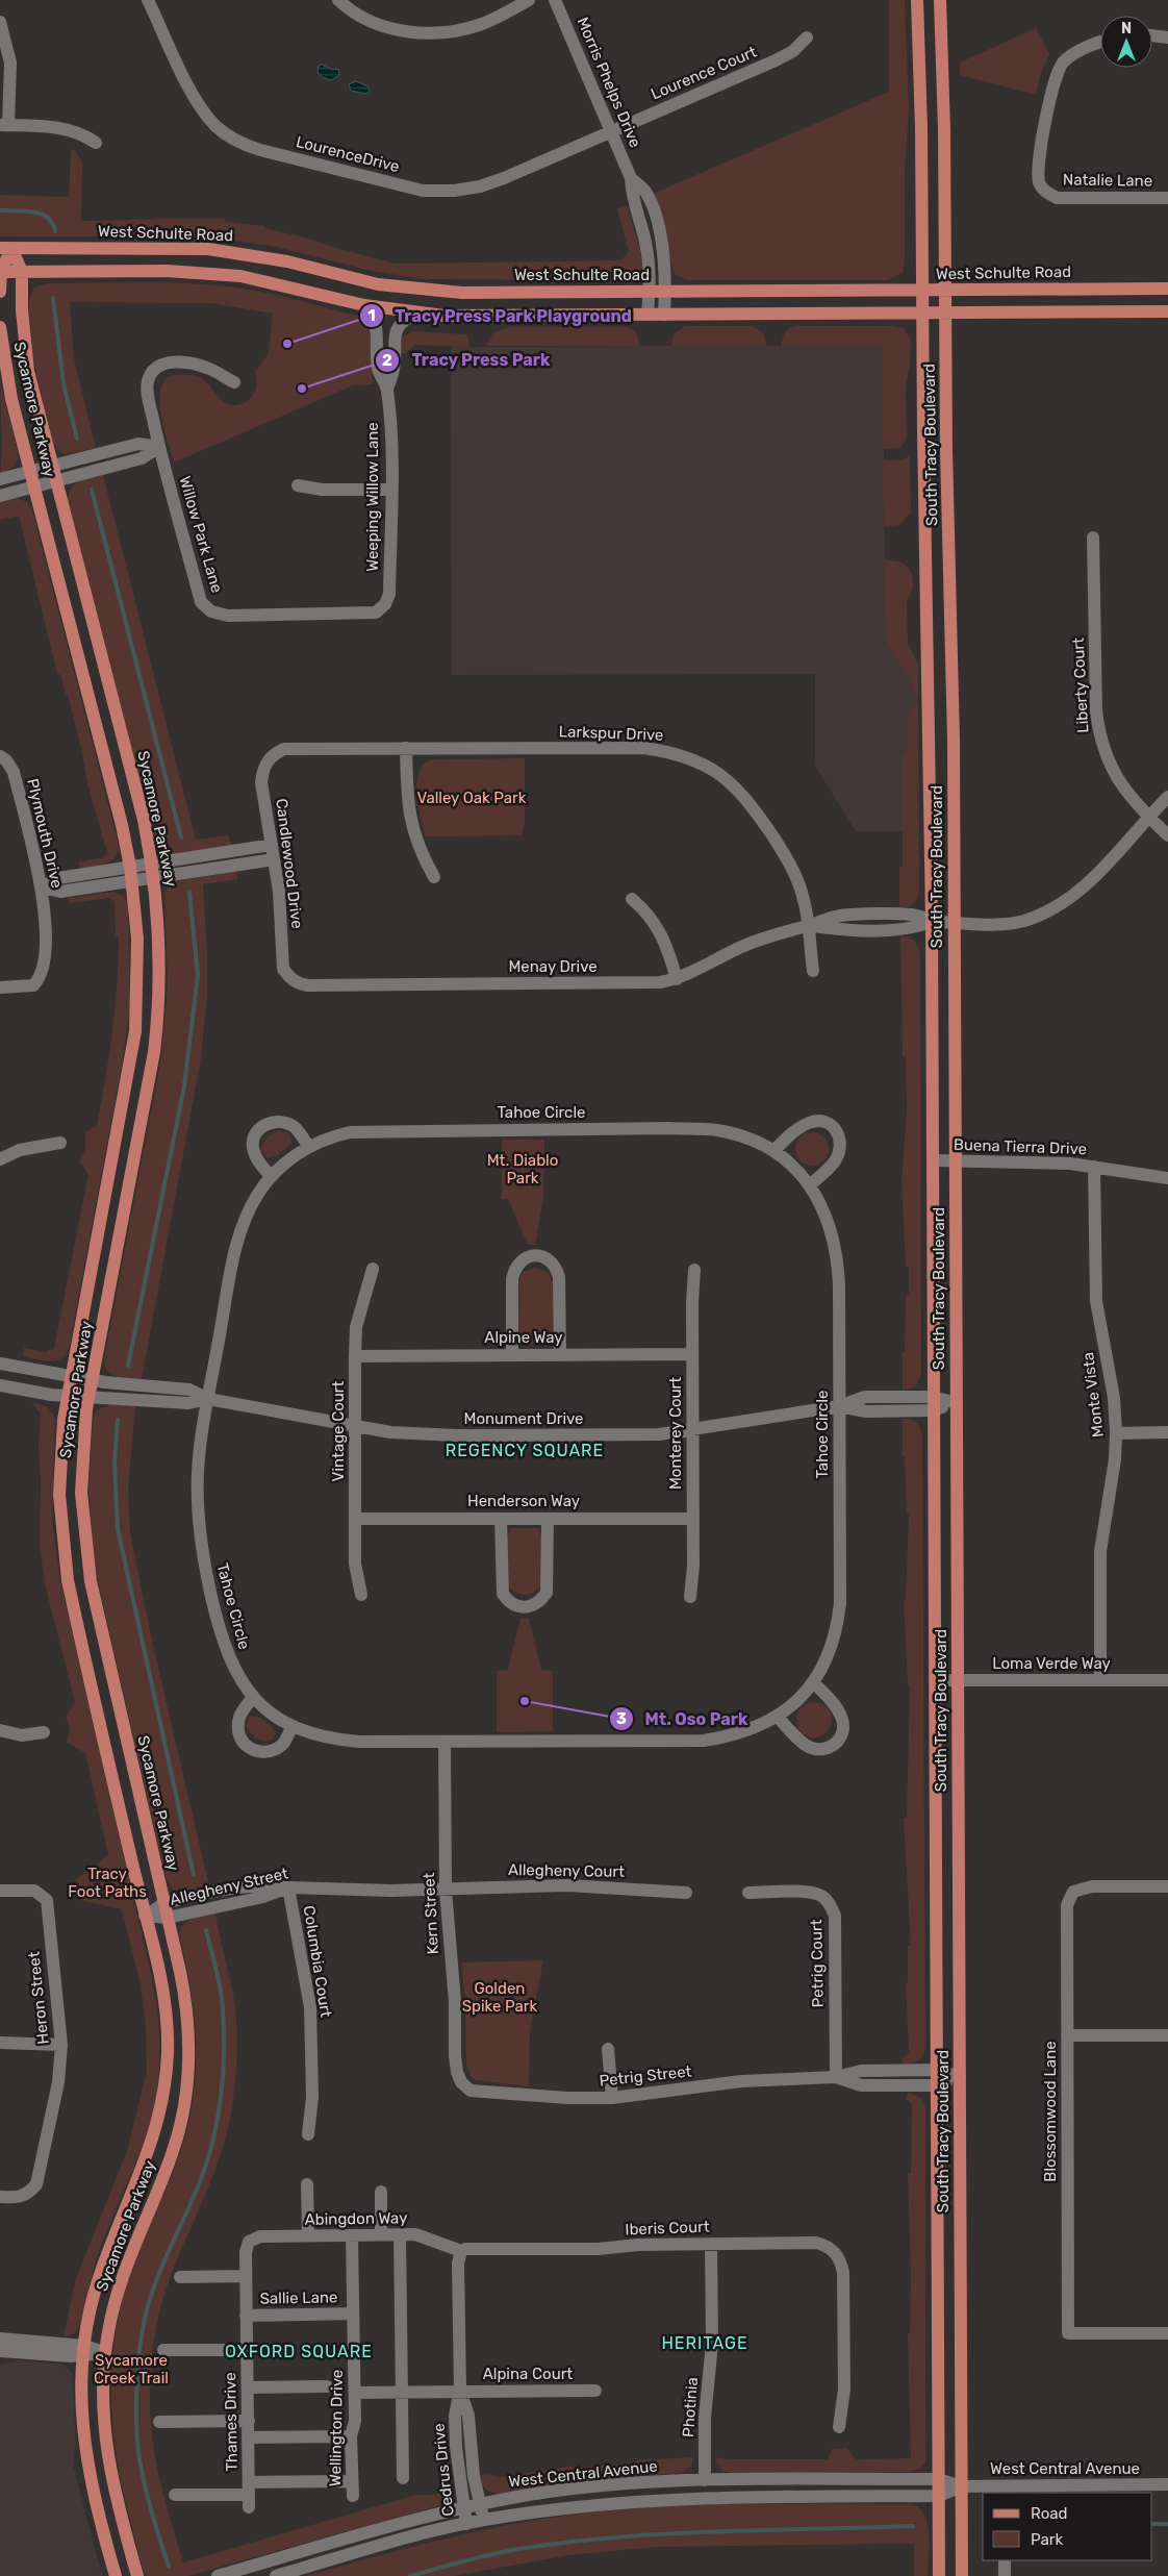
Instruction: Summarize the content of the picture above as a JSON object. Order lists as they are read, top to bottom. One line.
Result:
{"streets":{"main road":["West Schulte Road","Sycamore Parkway","South Tracy Boulevard"],"street":["Lourence Court","Morris Phelps Drive","LourenceDrive","Natalie Lane","Weeping Willow Lane","Willow Park Lane","Liberty Court","Larkspur Drive","Plymouth Drive","Candlewood Drive","Menay Drive","Tahoe Circle","Buena Tierra Drive","Alpine Way","Monte Vista","Monument Drive","Vintage Court","Monterey Court","Henderson Way","Loma Verde Way","Allegheny Court","Allegheny Street","Kern Street","Columbia Court","Petrig Court","Heron Street","Petrig Street","Blossomwood Lane","Abingdon Way","Iberis Court","Sallie Lane","Alpina Court","Photinia","Thames Drive","Wellington Drive","West Central Avenue","Cedrus Drive"]},"crossings":[["Lourence Court","Morris Phelps Drive"],["Lourence Court","LourenceDrive"],["Morris Phelps Drive","LourenceDrive"],["Morris Phelps Drive","West Schulte Road"],["West Schulte Road","Sycamore Parkway"],["West Schulte Road","South Tracy Boulevard"],["Sycamore Parkway","Monument Drive"],["Sycamore Parkway","Allegheny Street"],["South Tracy Boulevard","Menay Drive"],["South Tracy Boulevard","Buena Tierra Drive"],["South Tracy Boulevard","Monument Drive"],["South Tracy Boulevard","Loma Verde Way"],["South Tracy Boulevard","Petrig Street"],["South Tracy Boulevard","West Central Avenue"],["Weeping Willow Lane","Willow Park Lane"],["Liberty Court","Menay Drive"],["Larkspur Drive","Candlewood Drive"],["Larkspur Drive","Menay Drive"],["Candlewood Drive","Menay Drive"],["Tahoe Circle","Monument Drive"],["Tahoe Circle","Kern Street"],["Buena Tierra Drive","Monte Vista"],["Alpine Way","Vintage Court"],["Alpine Way","Monterey Court"],["Monte Vista","Loma Verde Way"],["Monument Drive","Vintage Court"],["Monument Drive","Monterey Court"],["Vintage Court","Henderson Way"],["Monterey Court","Henderson Way"],["Allegheny Court","Allegheny Street"],["Allegheny Court","Kern Street"],["Allegheny Street","Kern Street"],["Allegheny Street","Columbia Court"],["Kern Street","Petrig Street"],["Petrig Court","Petrig Street"],["Abingdon Way","Iberis Court"],["Abingdon Way","Thames Drive"],["Abingdon Way","Wellington Drive"],["Iberis Court","Photinia"],["Sallie Lane","Thames Drive"],["Sallie Lane","Wellington Drive"],["Alpina Court","Wellington Drive"],["Alpina Court","Cedrus Drive"],["Photinia","West Central Avenue"],["West Central Avenue","Cedrus Drive"]],"districts":["REGENCY SQUARE","HERITAGE","OXFORD SQUARE"],"parks":["Valley Oak Park","Mt. Diablo Park","Tracy Foot Paths","Golden Spike Park","Sycamore Creek Trail"],"places":["Tracy Press Park Playground","Tracy Press Park","Mt. Oso Park"],"legend":["Road","Park"],"north":"top"}
